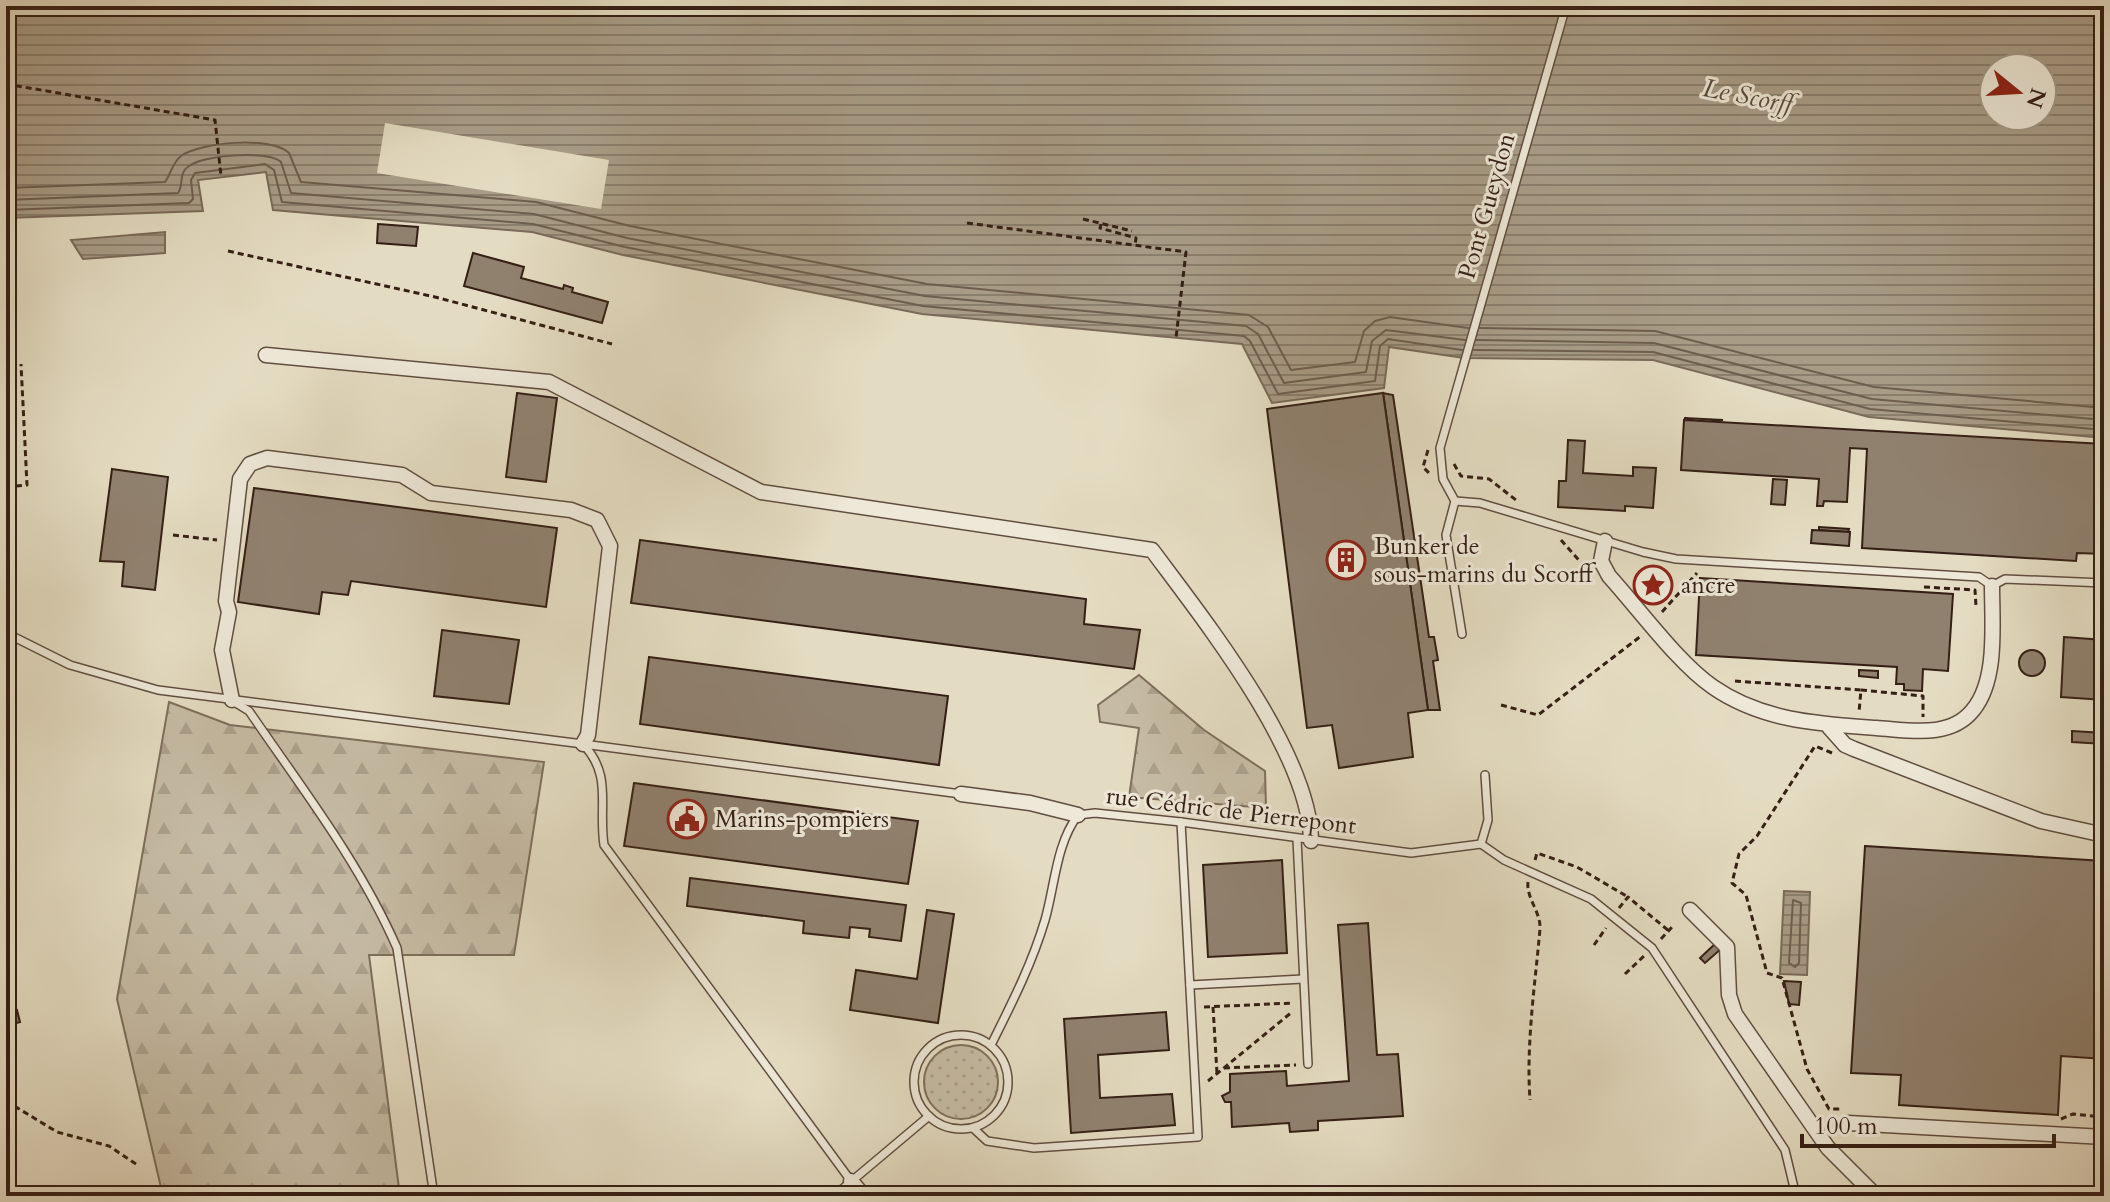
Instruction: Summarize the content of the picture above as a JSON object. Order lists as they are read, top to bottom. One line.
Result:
{"streets":{"lane":["Pont Gueydon","rue Cédric de Pierrepont"]},"water":["Le Scorff"],"places":{"building":["Bunker de sous-marins du Scorff"],"place":["ancre"],"public building":["Marins-pompiers"]},"scale_bar":"100 m","north":"right"}
